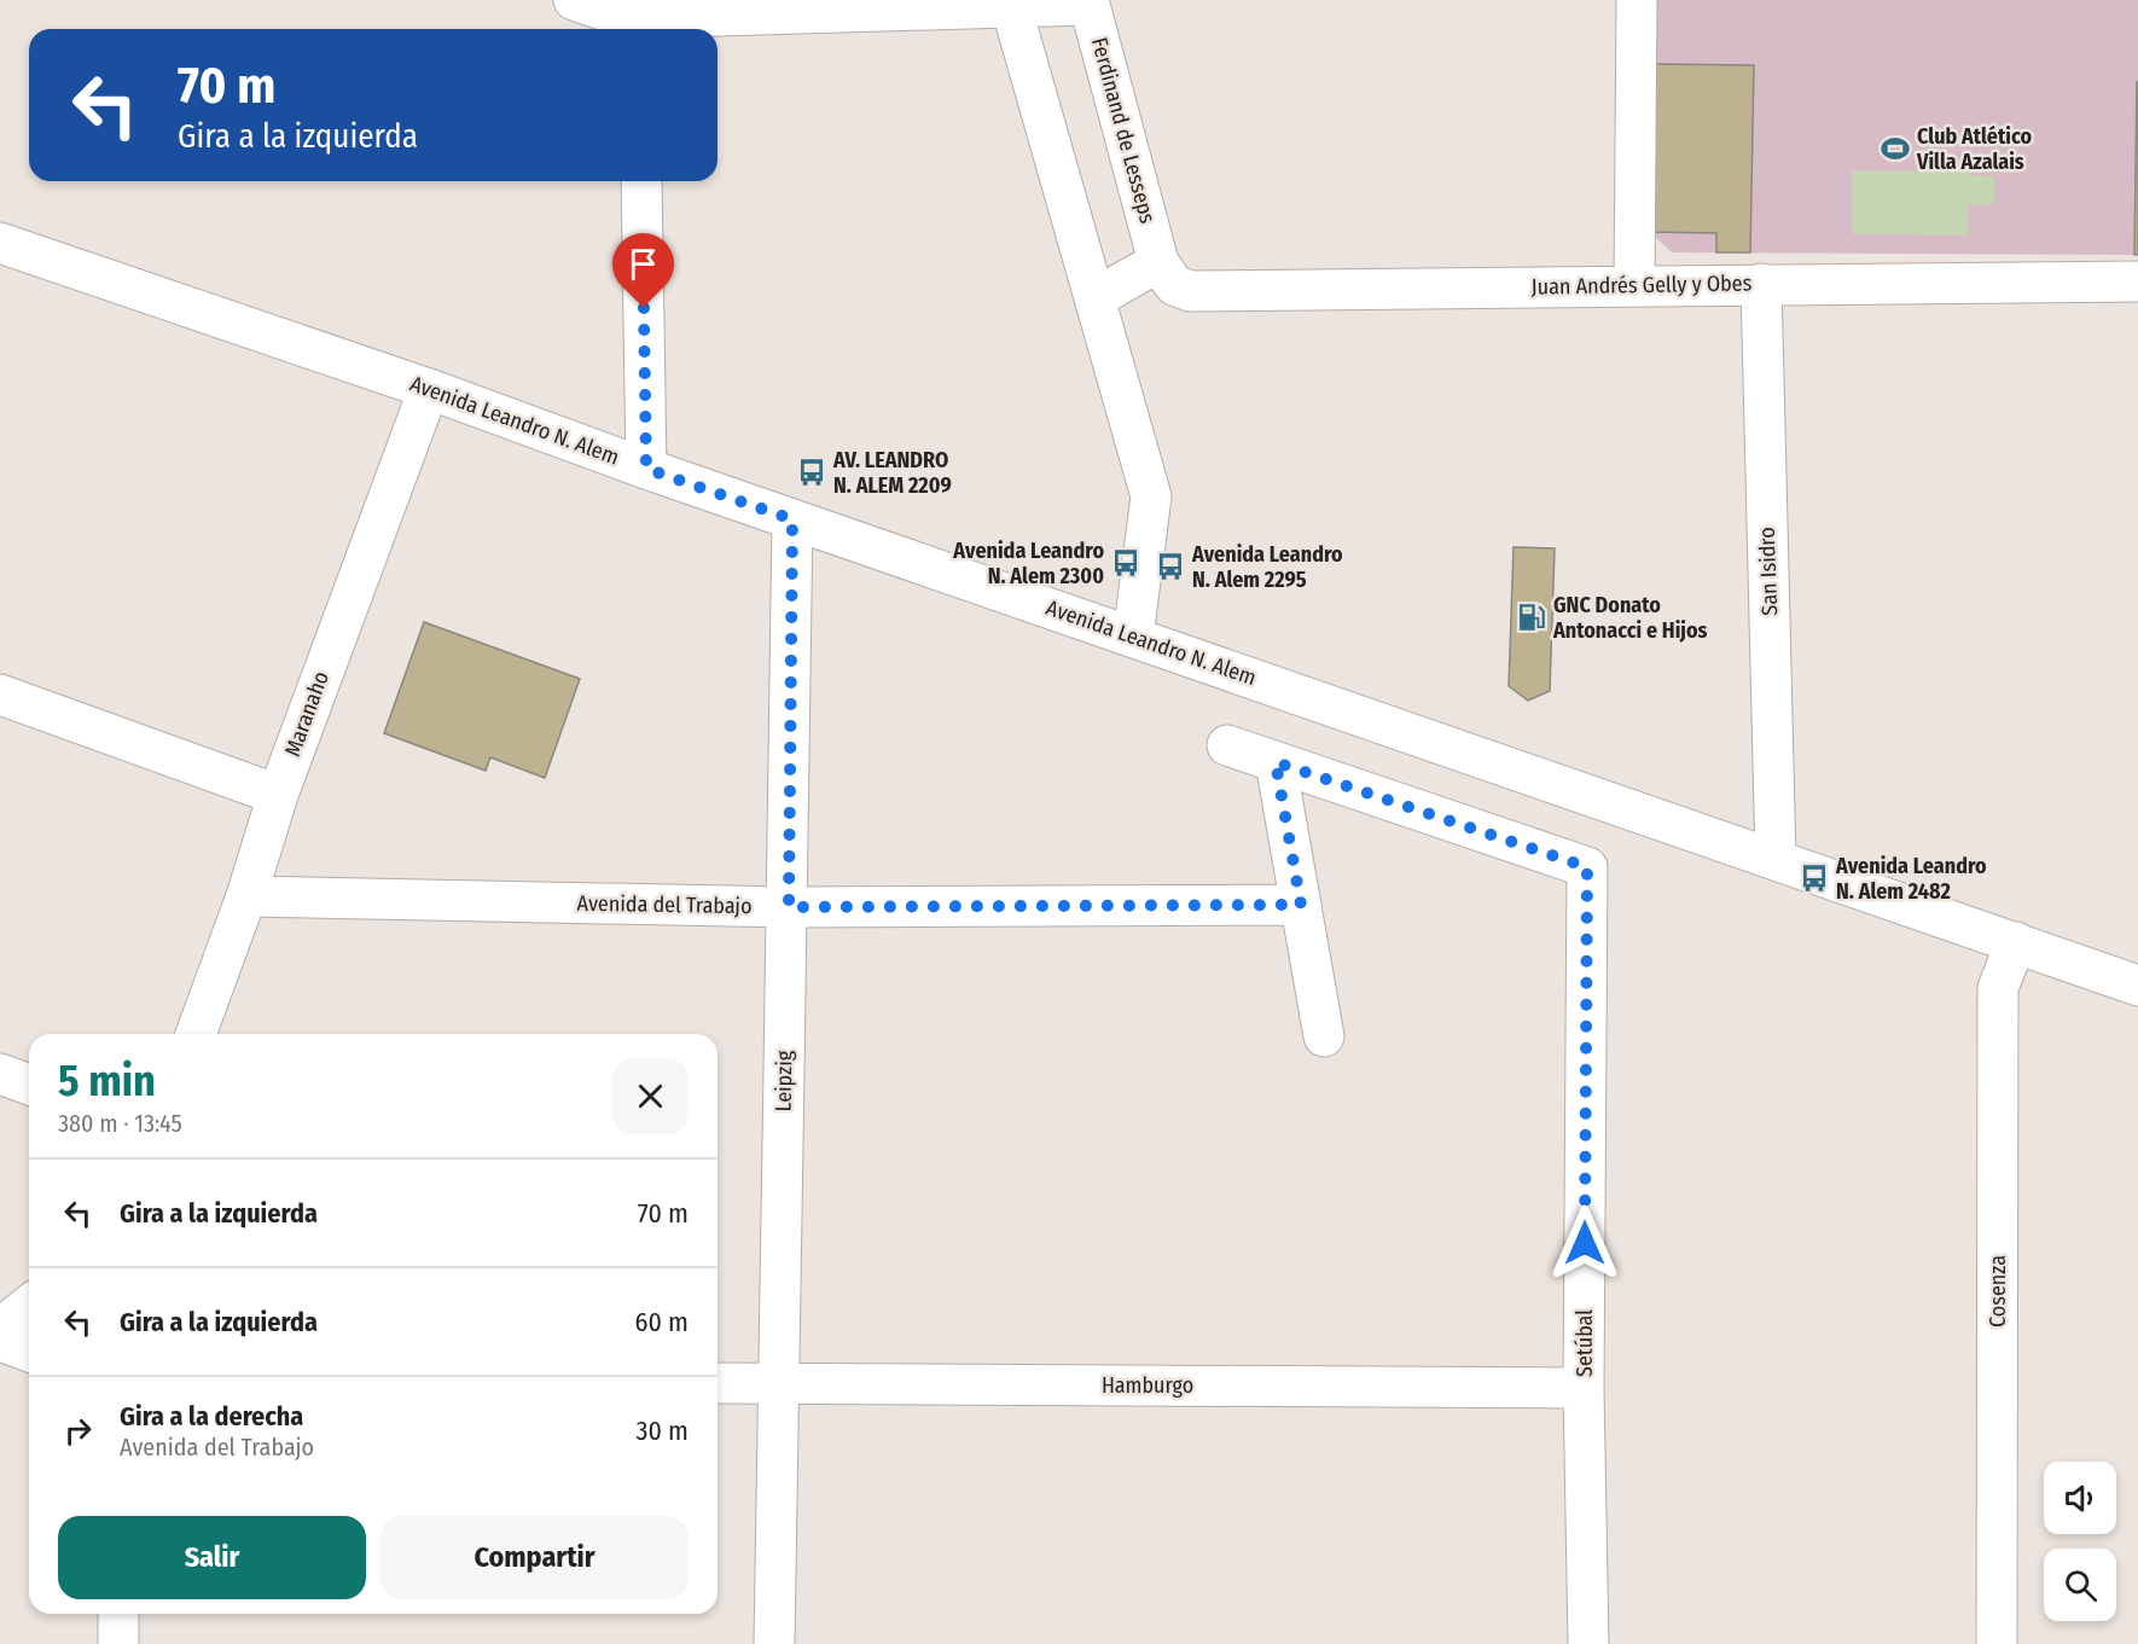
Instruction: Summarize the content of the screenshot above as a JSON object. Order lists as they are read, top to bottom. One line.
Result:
{"streets":{"street":["Ferdinand de Lesseps","Juan Andrés Gelly y Obes","Avenida Leandro N. Alem","San Isidro","Maranaho","Avenida del Trabajo","Leipzig","Cosenza","Setúbal","Hamburgo"]},"crossings":[["Ferdinand de Lesseps","Juan Andrés Gelly y Obes"],["Juan Andrés Gelly y Obes","San Isidro"],["Avenida Leandro N. Alem","San Isidro"],["Avenida Leandro N. Alem","Maranaho"],["Avenida Leandro N. Alem","Leipzig"],["Avenida Leandro N. Alem","Cosenza"],["Maranaho","Avenida del Trabajo"],["Avenida del Trabajo","Leipzig"],["Leipzig","Hamburgo"],["Setúbal","Hamburgo"]],"places":{"sports":["Club Atlético Villa Azalais"],"bus stop":["AV. LEANDRO N. ALEM 2209","Avenida Leandro N. Alem 2300","Avenida Leandro N. Alem 2295","Avenida Leandro N. Alem 2482"],"fuel station":["GNC Donato Antonacci e Hijos"]},"page":{"turn":["70 m","Gira a la izquierda"],"heading":["5 min","380 m · 13:45"],"list":[{"name":"Gira a la izquierda","value":"70 m"},{"name":"Gira a la izquierda","value":"60 m"},{"name":"Gira a la derecha","note":"Avenida del Trabajo","value":"30 m"}],"buttons":["Salir","Compartir"]}}
